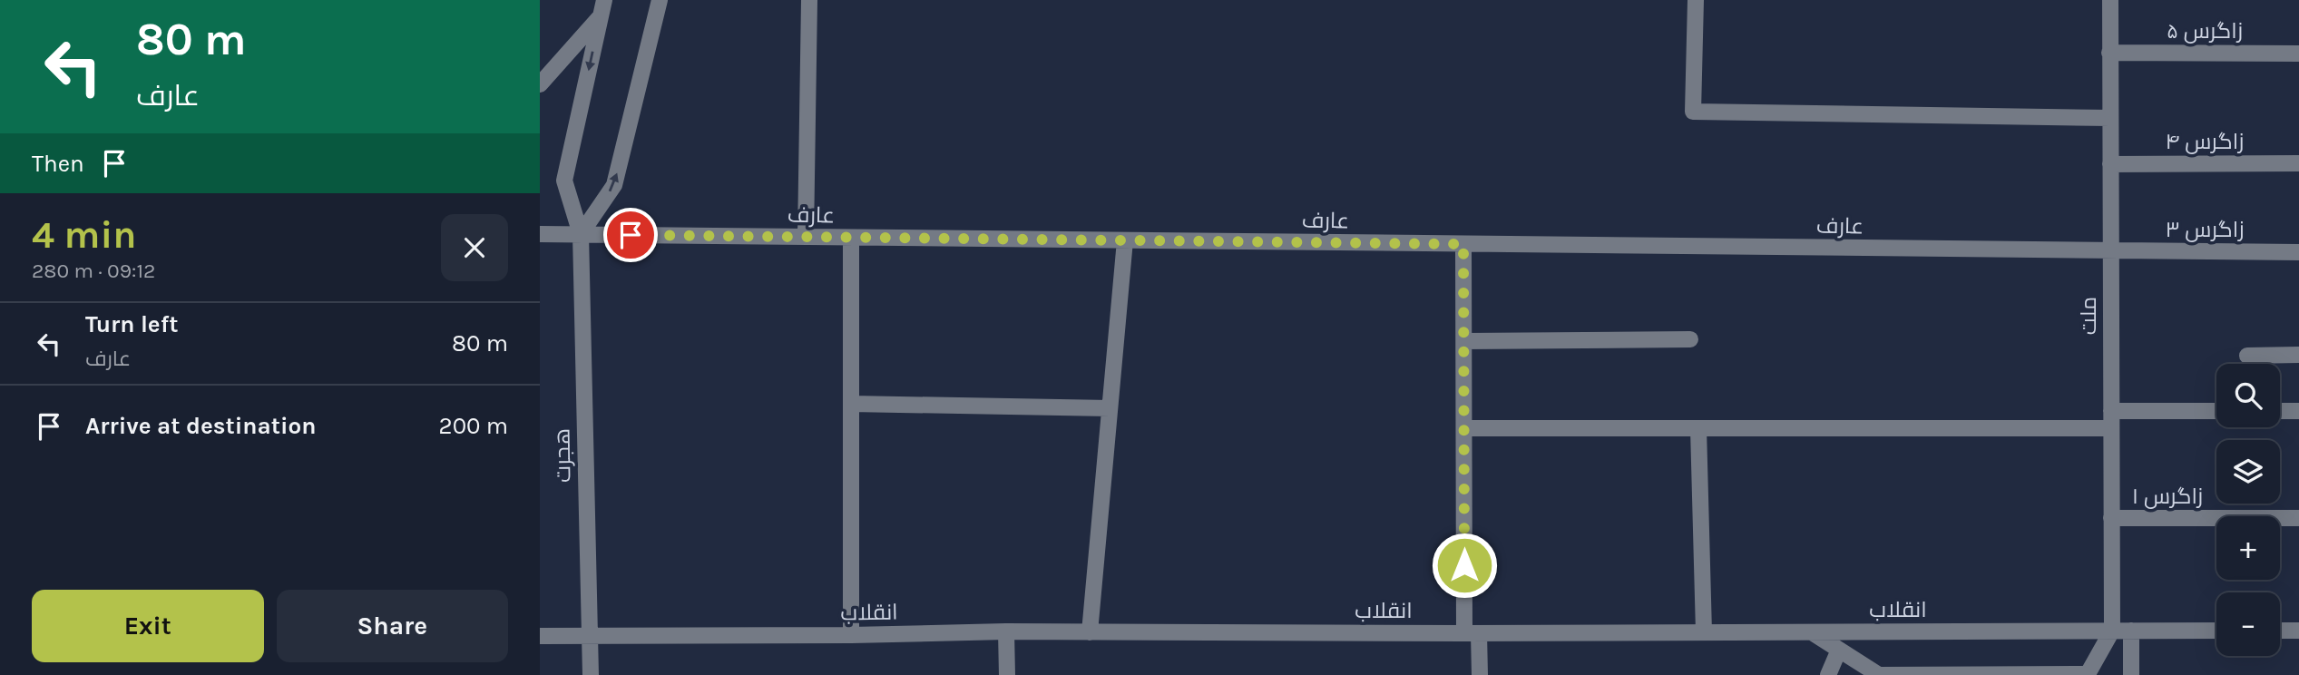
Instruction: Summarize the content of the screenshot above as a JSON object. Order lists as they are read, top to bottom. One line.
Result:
{"streets":{"street":["زاگرس ۵","زاگرس ۴","عارف","زاگرس ۳","ملت","هجرت","زاگرس ۱","انقلاب"]},"crossings":[["زاگرس ۵","ملت"],["زاگرس ۴","ملت"],["عارف","زاگرس ۳"],["عارف","ملت"],["عارف","هجرت"],["زاگرس ۳","ملت"],["ملت","زاگرس ۱"],["ملت","انقلاب"],["هجرت","انقلاب"]],"page":{"turn":["80 m","عارف"],"then":"Then","heading":["4 min","280 m · 09:12"],"list":[{"name":"Turn left","note":"عارف","value":"80 m"},{"name":"Arrive at destination","value":"200 m"}],"map_buttons":["+","−"],"buttons":["Exit","Share"]}}
